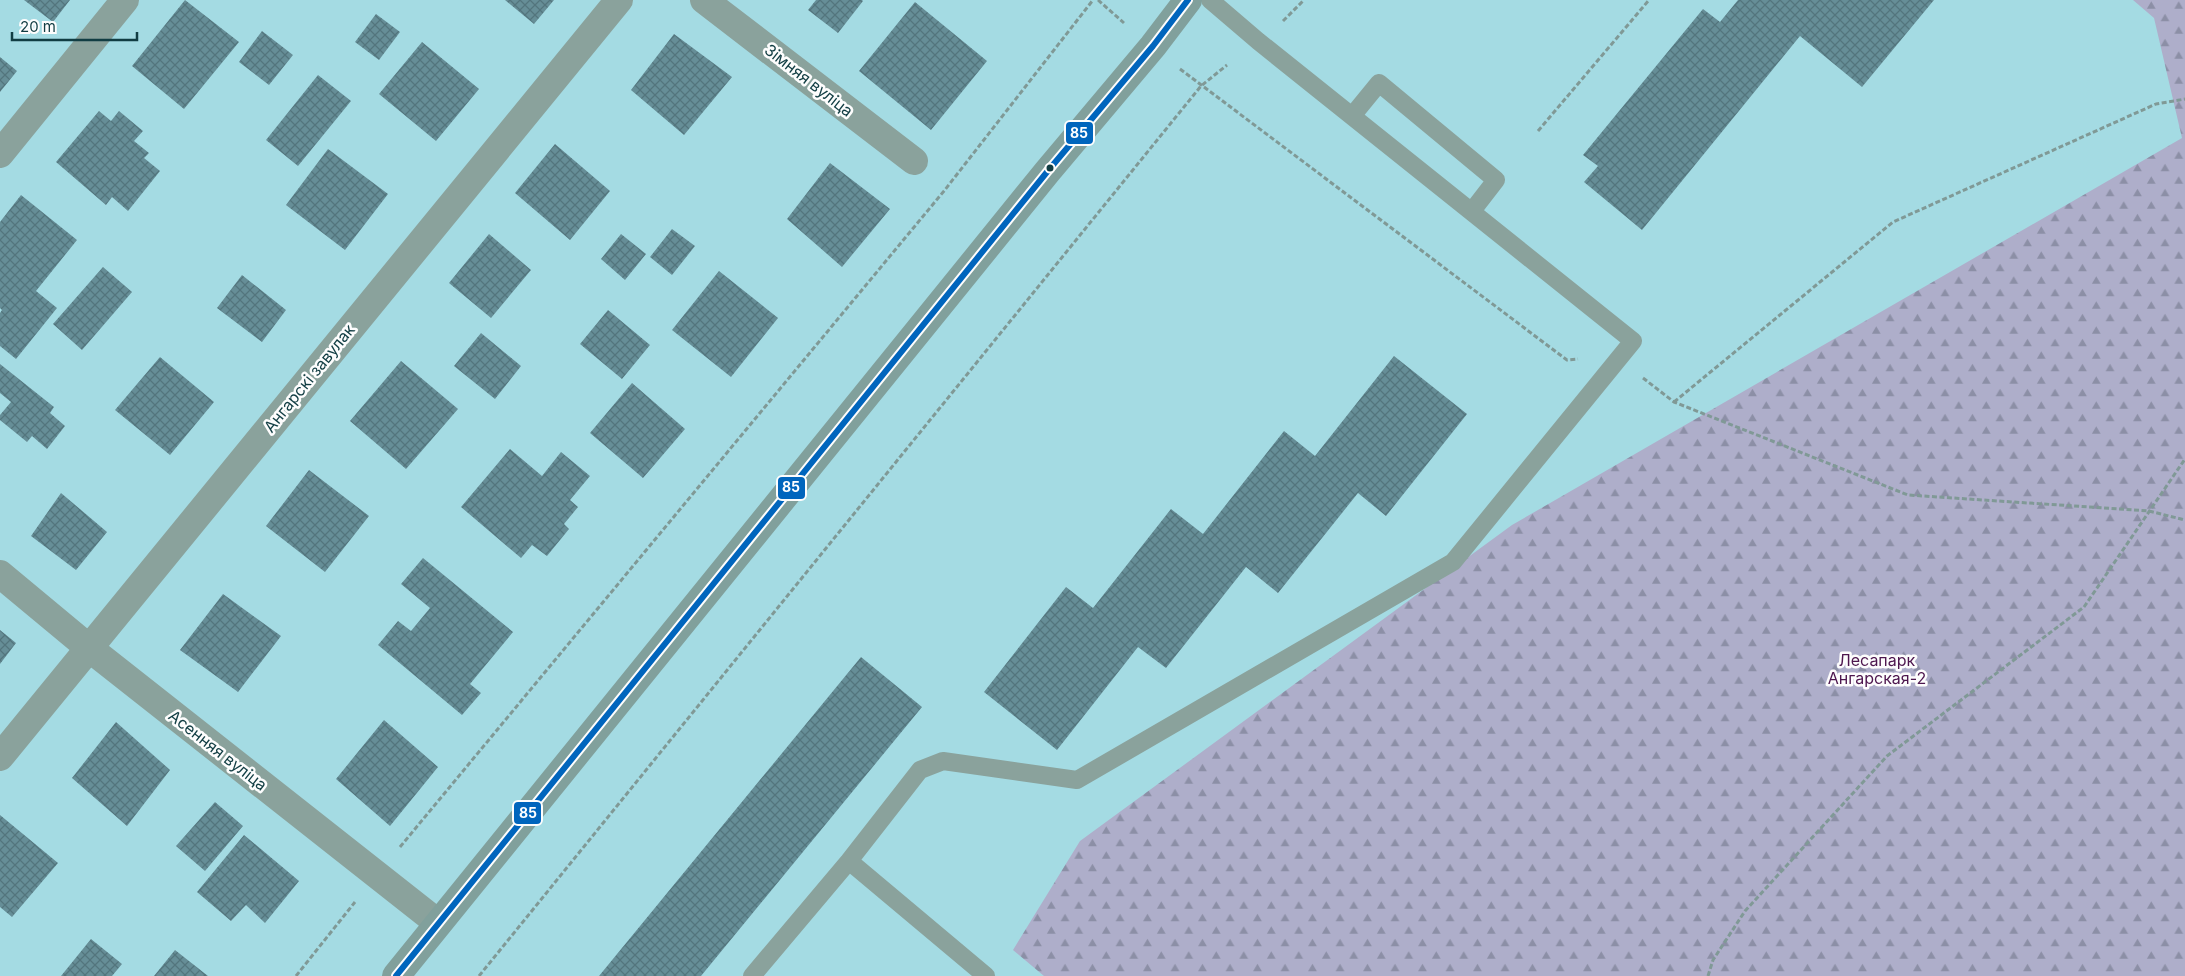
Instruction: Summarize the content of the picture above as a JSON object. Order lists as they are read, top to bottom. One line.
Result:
{"streets":{"street":["Зімняя вуліца","Ангарскі завулак","Асенняя вуліца"]},"crossings":[["Ангарскі завулак","Асенняя вуліца"]],"parks":["Лесапарк Ангарская-2"],"lines":["transit line 85"],"scale_bar":"20 m"}
